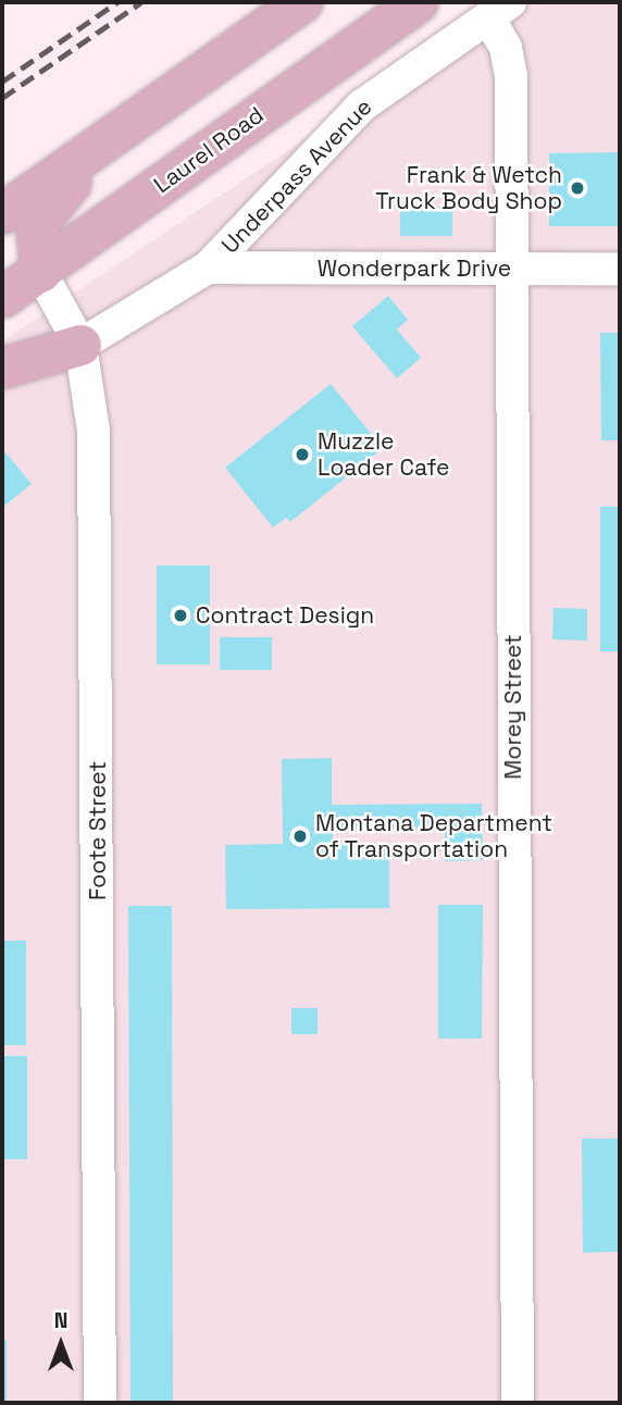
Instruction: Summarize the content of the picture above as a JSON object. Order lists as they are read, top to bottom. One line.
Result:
{"streets":{"main road":["Laurel Road"],"street":["Underpass Avenue","Wonderpark Drive","Morey Street","Foote Street"]},"crossings":[["Laurel Road","Foote Street"],["Underpass Avenue","Wonderpark Drive"],["Underpass Avenue","Morey Street"],["Underpass Avenue","Foote Street"],["Wonderpark Drive","Morey Street"]],"places":["Frank & Wetch Truck Body Shop","Muzzle Loader Cafe","Contract Design","Montana Department of Transportation"],"north":"top"}
